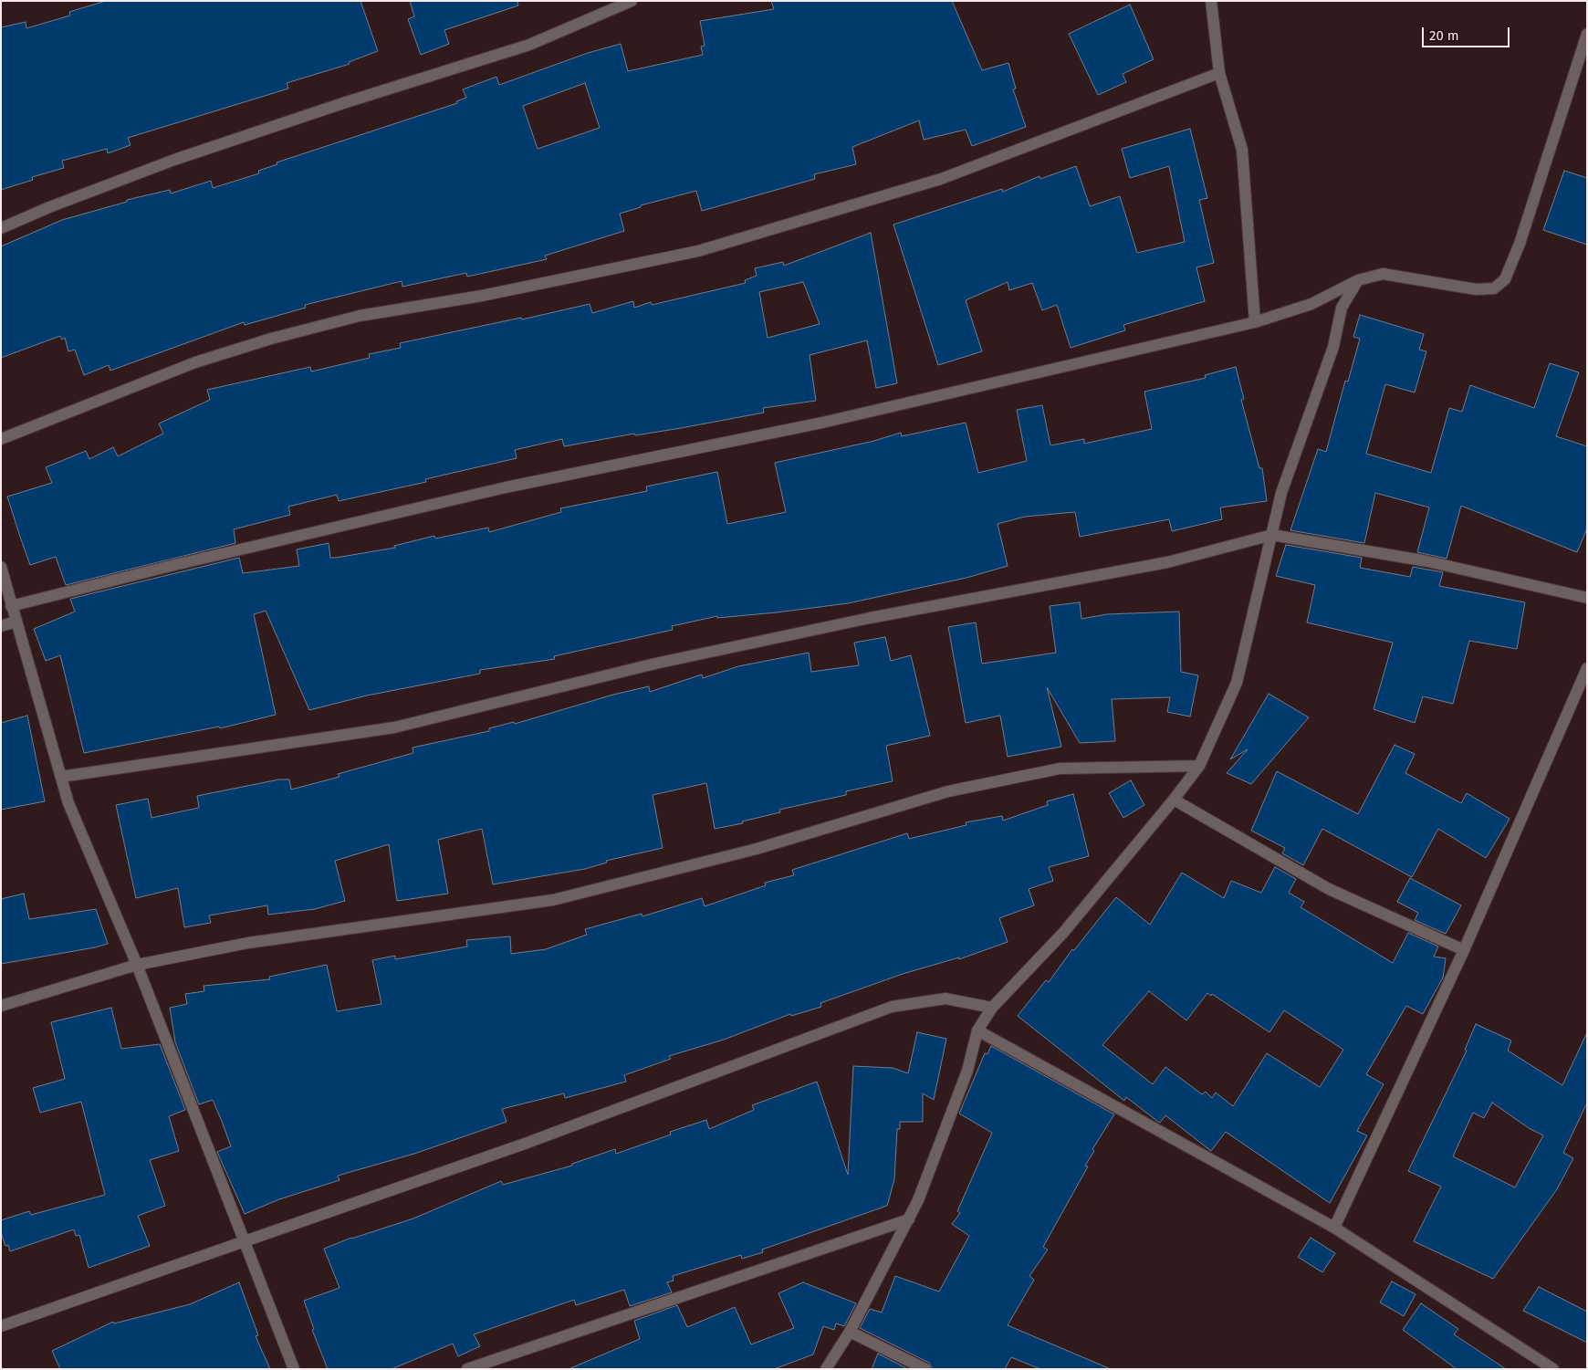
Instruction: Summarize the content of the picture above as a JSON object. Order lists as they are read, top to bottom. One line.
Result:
{"scale_bar":"20 m"}
